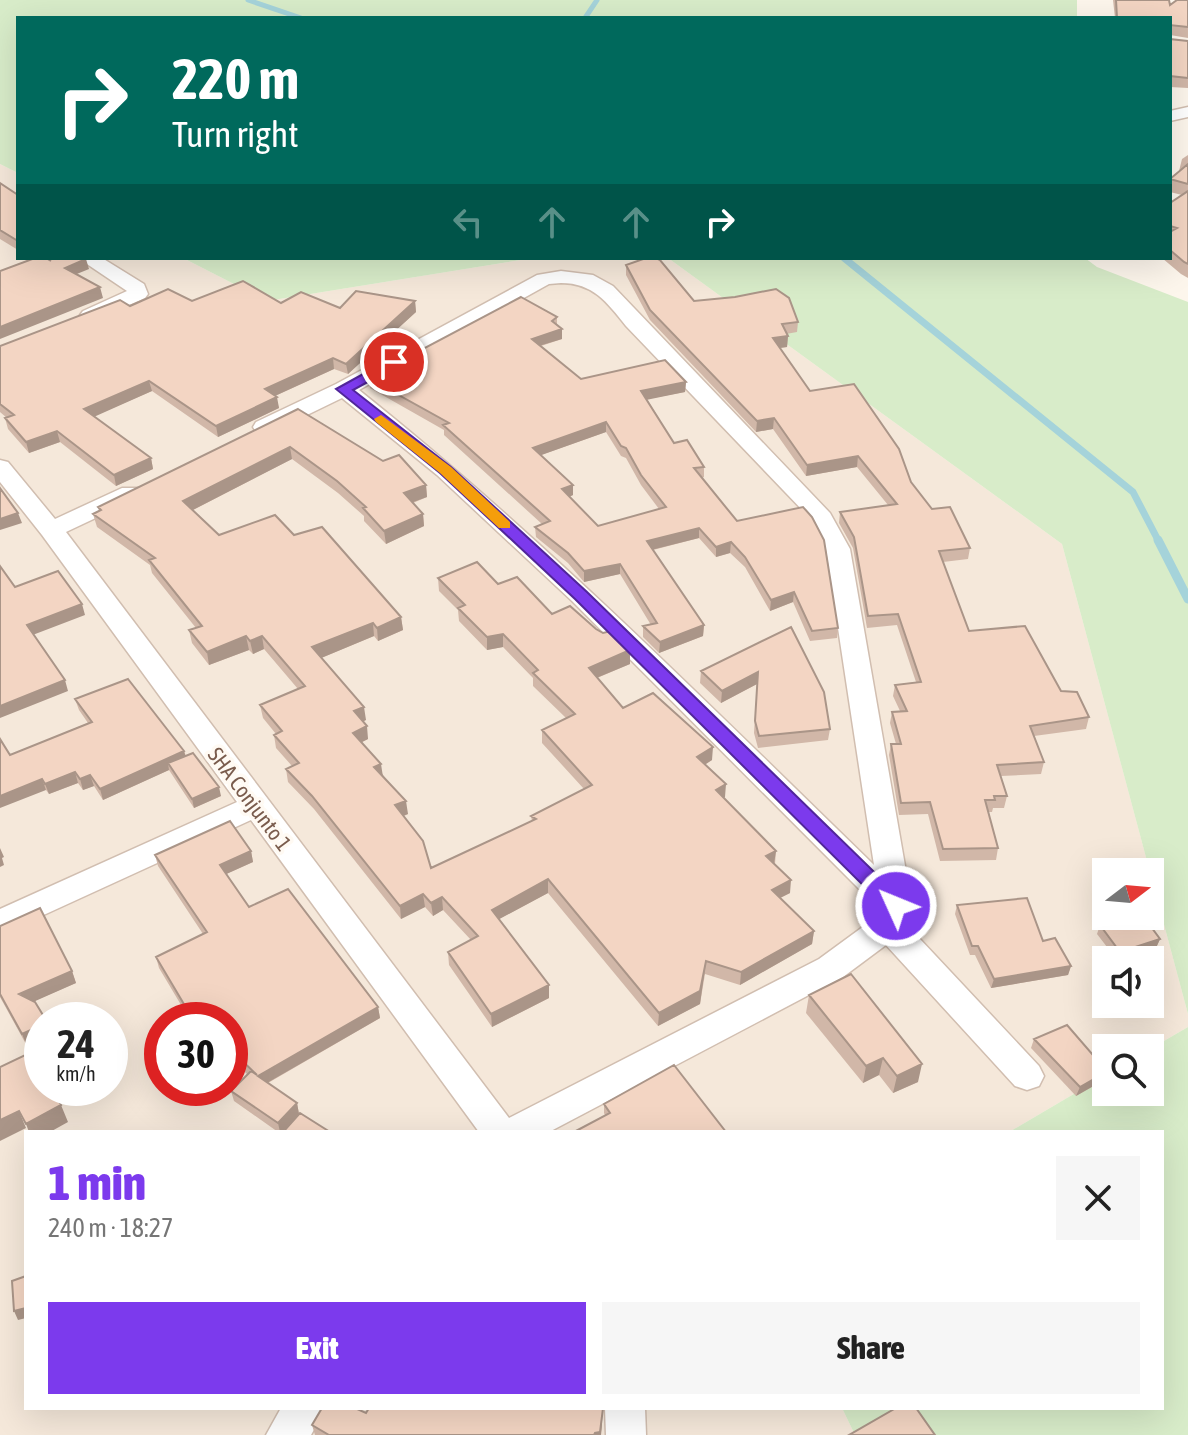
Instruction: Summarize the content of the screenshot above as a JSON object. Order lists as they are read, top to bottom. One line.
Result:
{"streets":{"street":["SHA Conjunto 1"]},"north":"right","page":{"turn":["220 m","Turn right"],"speed":"24 km/h","limit":"30","heading":["1 min","240 m · 18:27"],"buttons":["Exit","Share"]}}
